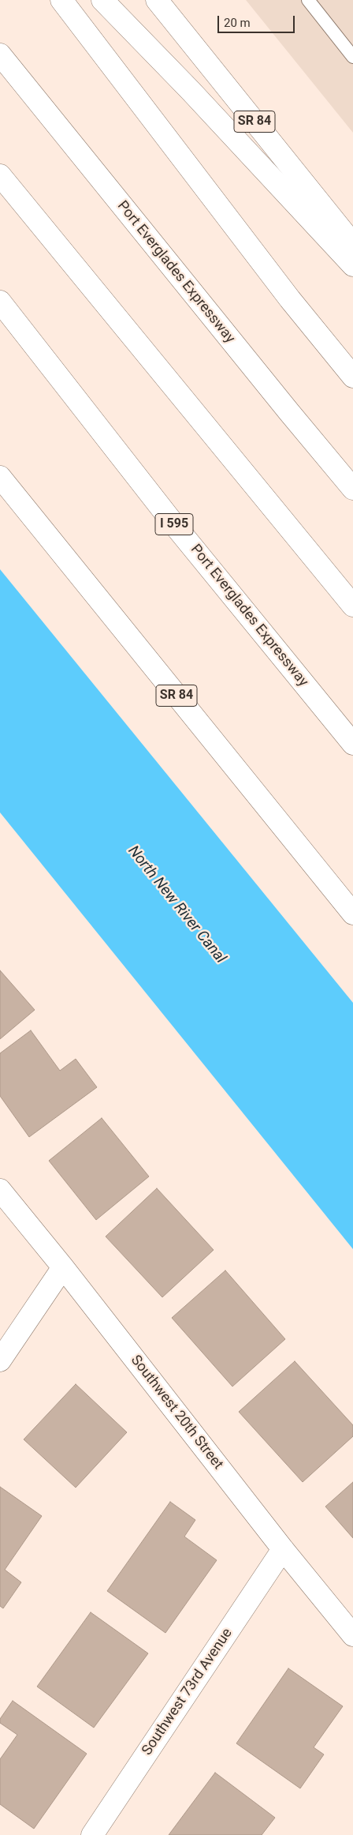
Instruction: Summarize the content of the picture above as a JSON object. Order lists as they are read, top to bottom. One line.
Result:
{"streets":{"main road":["SR 84","Port Everglades Expressway","I 595","Southwest 20th Street","Southwest 73rd Avenue"]},"crossings":[["Southwest 20th Street","Southwest 73rd Avenue"]],"water":["North New River Canal"],"scale_bar":"20 m"}
